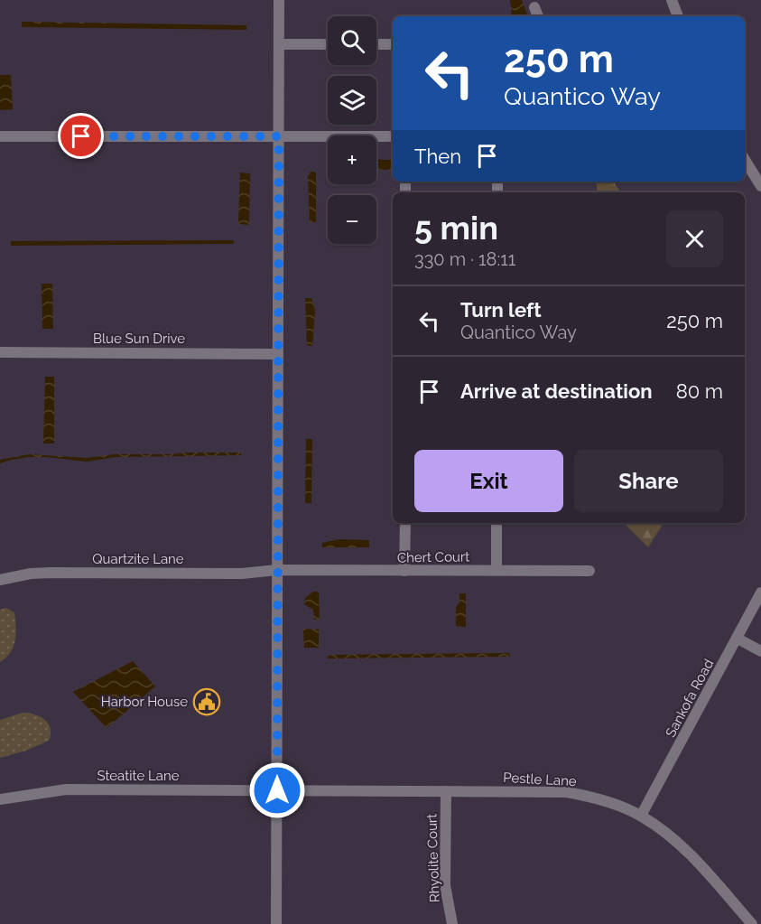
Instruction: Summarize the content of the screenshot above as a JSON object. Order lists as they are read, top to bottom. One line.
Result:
{"streets":{"street":["Blue Sun Drive","Chert Court","Quartzite Lane","Sankofa Road","Steatite Lane","Pestle Lane","Rhyolite Court"]},"crossings":[["Chert Court","Quartzite Lane"],["Sankofa Road","Pestle Lane"],["Steatite Lane","Pestle Lane"],["Pestle Lane","Rhyolite Court"]],"places":{"public building":["Harbor House"]},"page":{"map_buttons":["+","−"],"turn":["250 m","Quantico Way"],"then":"Then","heading":["5 min","330 m · 18:11"],"list":[{"name":"Turn left","note":"Quantico Way","value":"250 m"},{"name":"Arrive at destination","value":"80 m"}],"buttons":["Exit","Share"]}}
